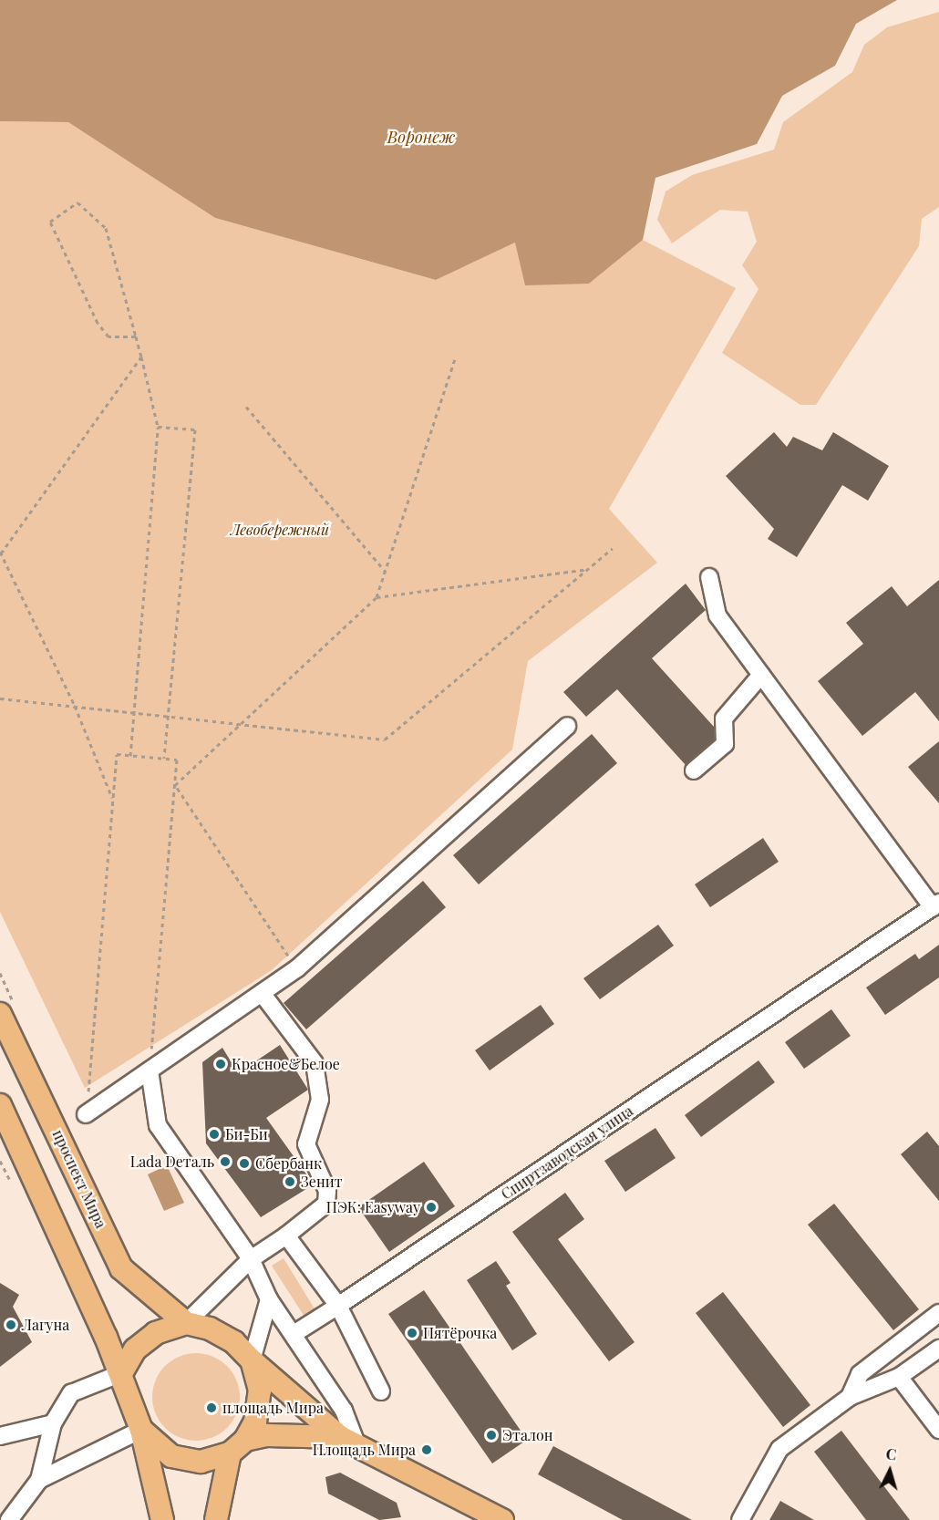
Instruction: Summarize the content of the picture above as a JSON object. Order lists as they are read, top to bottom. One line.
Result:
{"streets":{"main road":["проспект Мира"],"street":["Спиртзаводская улица"]},"water":["Воронеж"],"parks":["Левобережный"],"places":["Красное&Белое","Би-Би","Lada Dеталь","Сбербанк","Зенит","ПЭК: Easyway","Лагуна","Пятёрочка","площадь Мира","Эталон","Площадь Мира"],"north":"top"}
